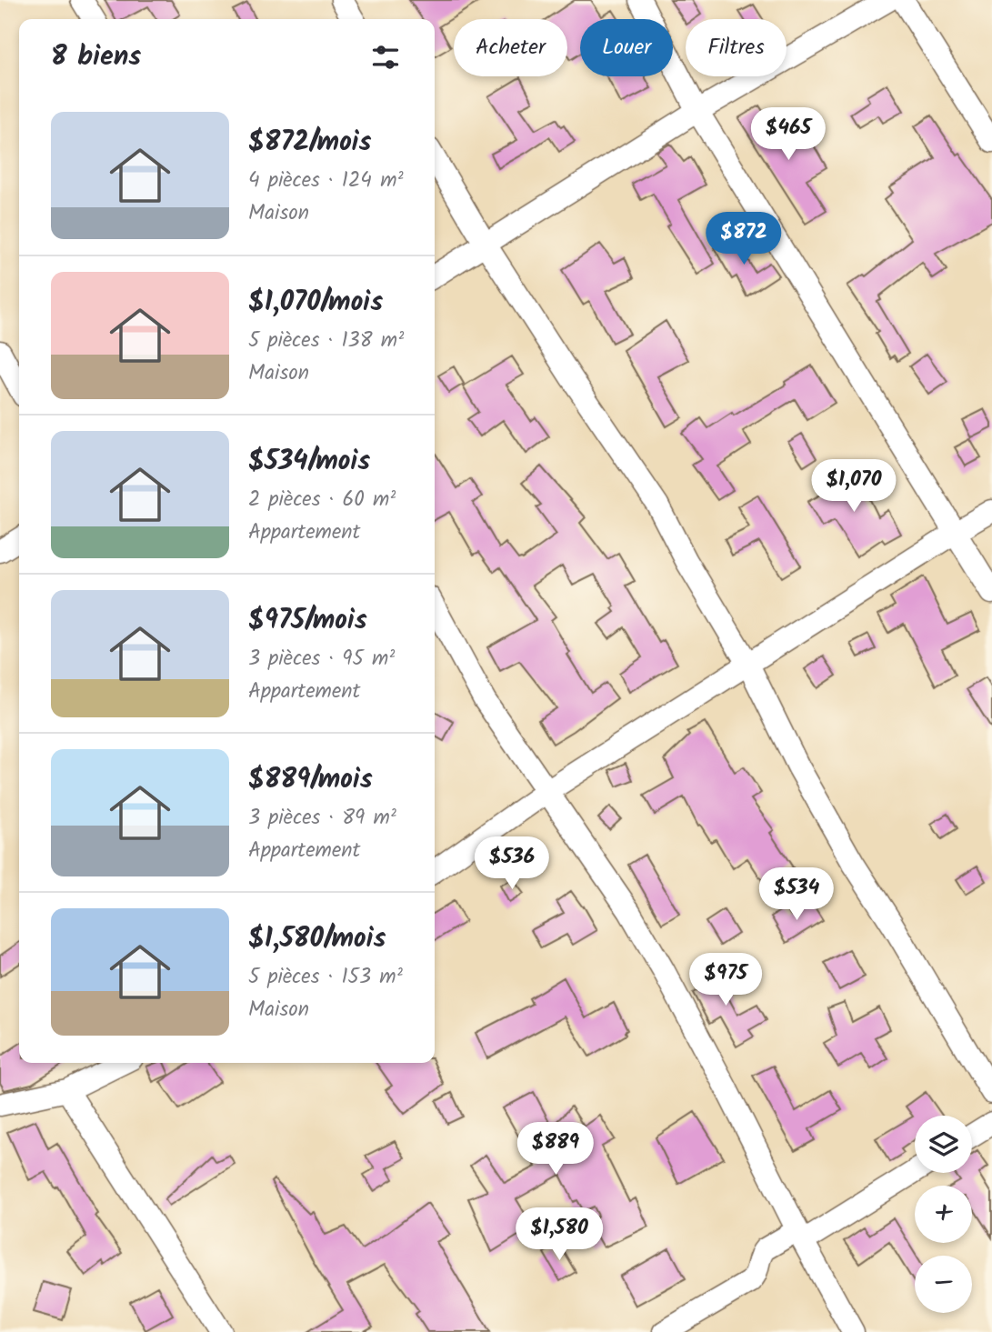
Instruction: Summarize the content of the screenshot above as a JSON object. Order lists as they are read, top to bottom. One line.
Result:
{"page":{"chip":["Acheter","Louer","Filtres"],"heading":"8 biens","list":[{"name":"$872/mois","note":"4 pièces · 124 m² · Maison"},{"name":"$1,070/mois","note":"5 pièces · 138 m² · Maison"},{"name":"$534/mois","note":"2 pièces · 60 m² · Appartement"},{"name":"$975/mois","note":"3 pièces · 95 m² · Appartement"},{"name":"$889/mois","note":"3 pièces · 89 m² · Appartement"},{"name":"$1,580/mois","note":"5 pièces · 153 m² · Maison"}],"price":["$465","$872","$1,070","$536","$534","$975","$889","$1,580"],"map_buttons":["+","−"]}}
